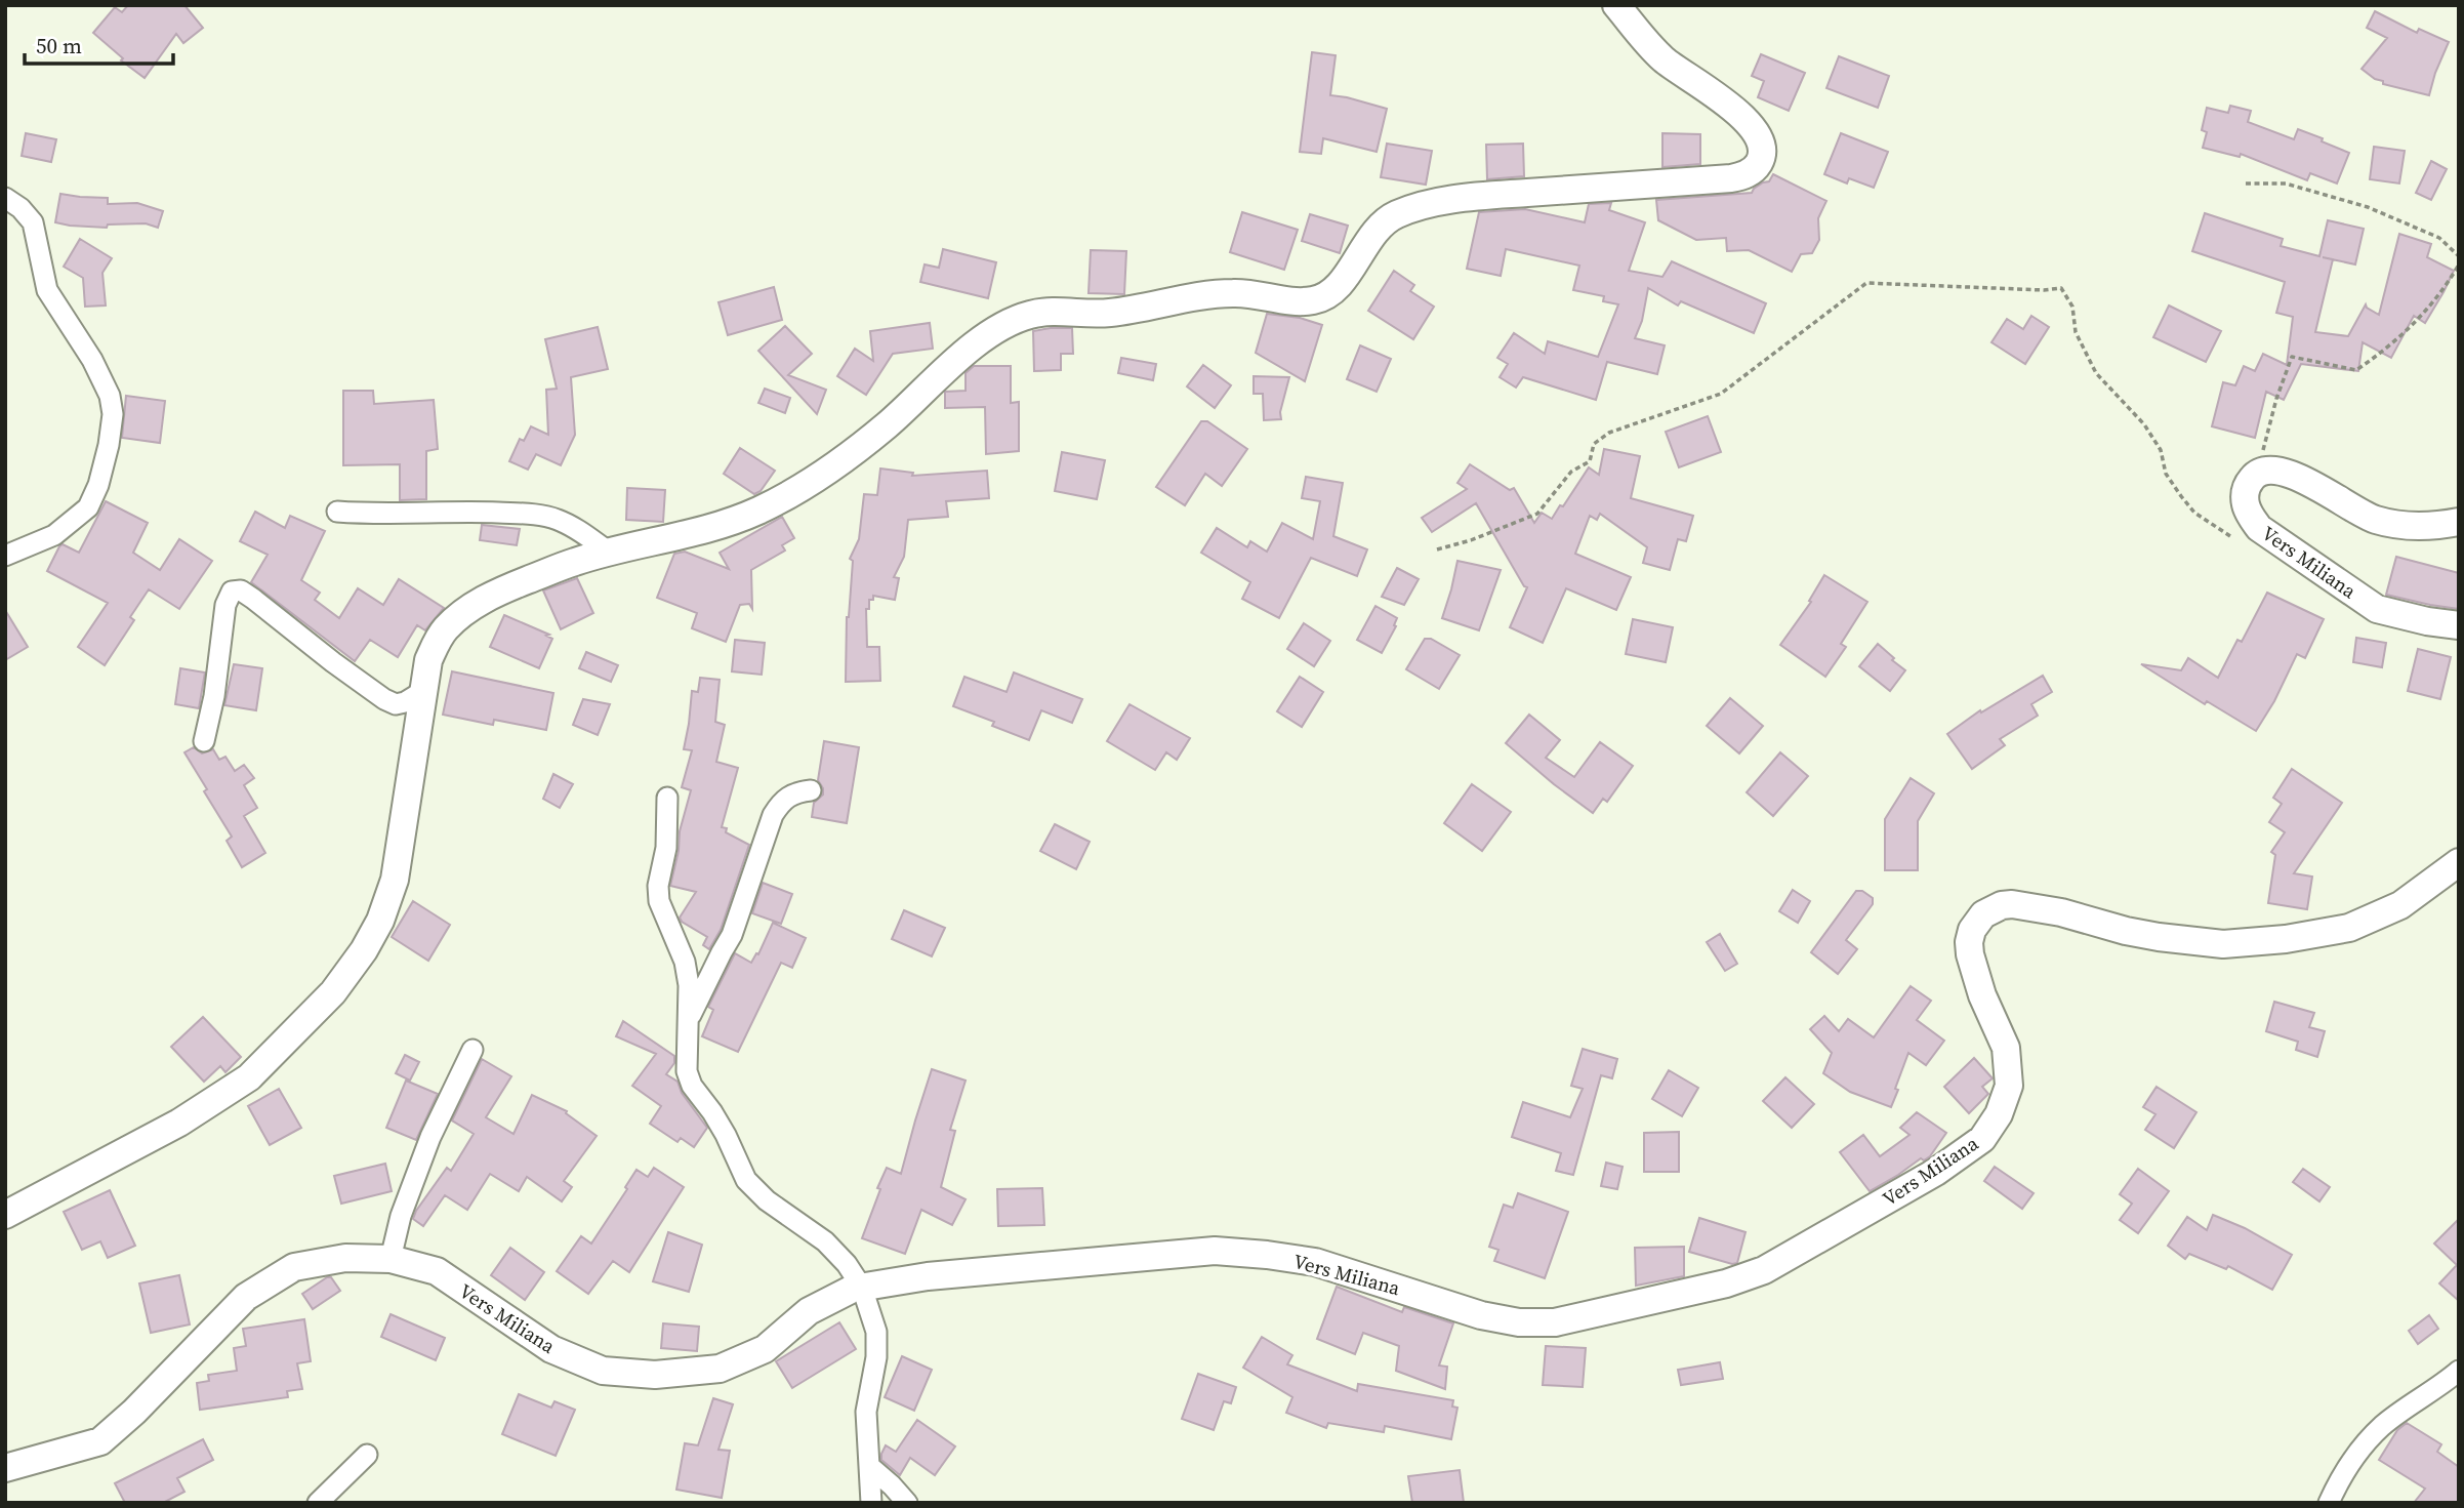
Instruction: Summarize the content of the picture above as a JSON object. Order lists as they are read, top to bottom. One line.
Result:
{"streets":{"main road":["Vers Miliana"]},"scale_bar":"50 m"}
